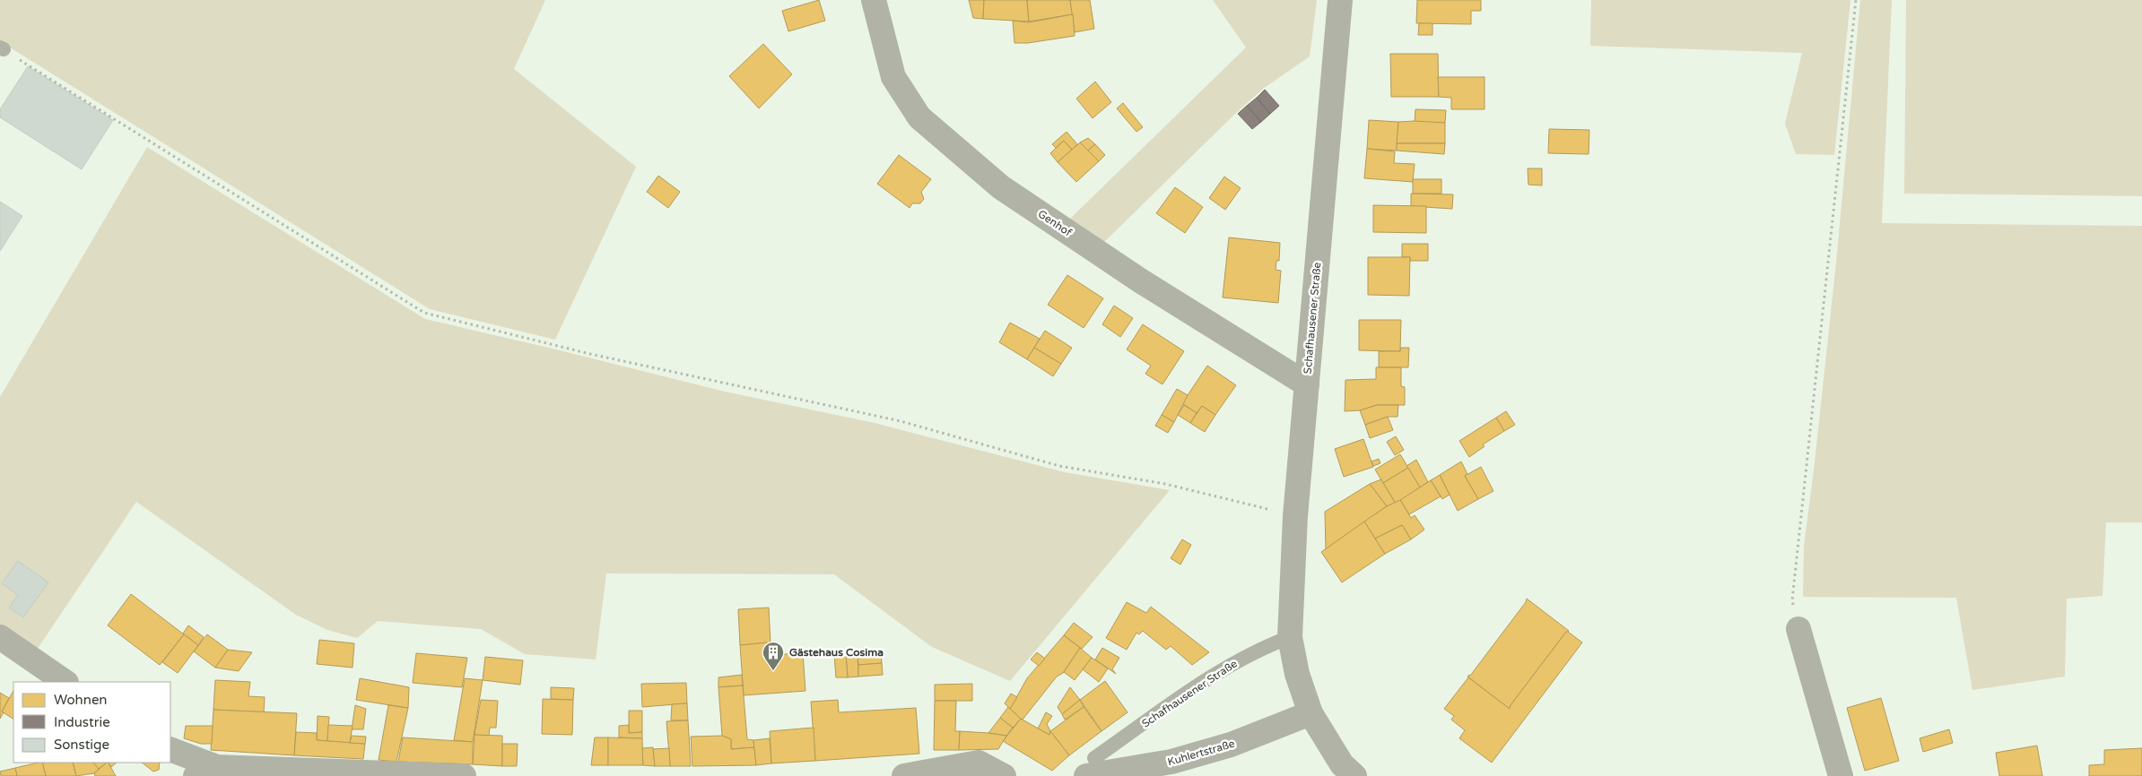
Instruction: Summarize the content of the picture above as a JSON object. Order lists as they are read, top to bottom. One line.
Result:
{"streets":{"street":["Genhof","Schafhausener Straße","Kuhlertstraße"]},"crossings":[["Genhof","Schafhausener Straße"],["Schafhausener Straße","Kuhlertstraße"]],"places":{"building":["Gästehaus Cosima"]},"legend":["Wohnen","Industrie","Sonstige"]}
